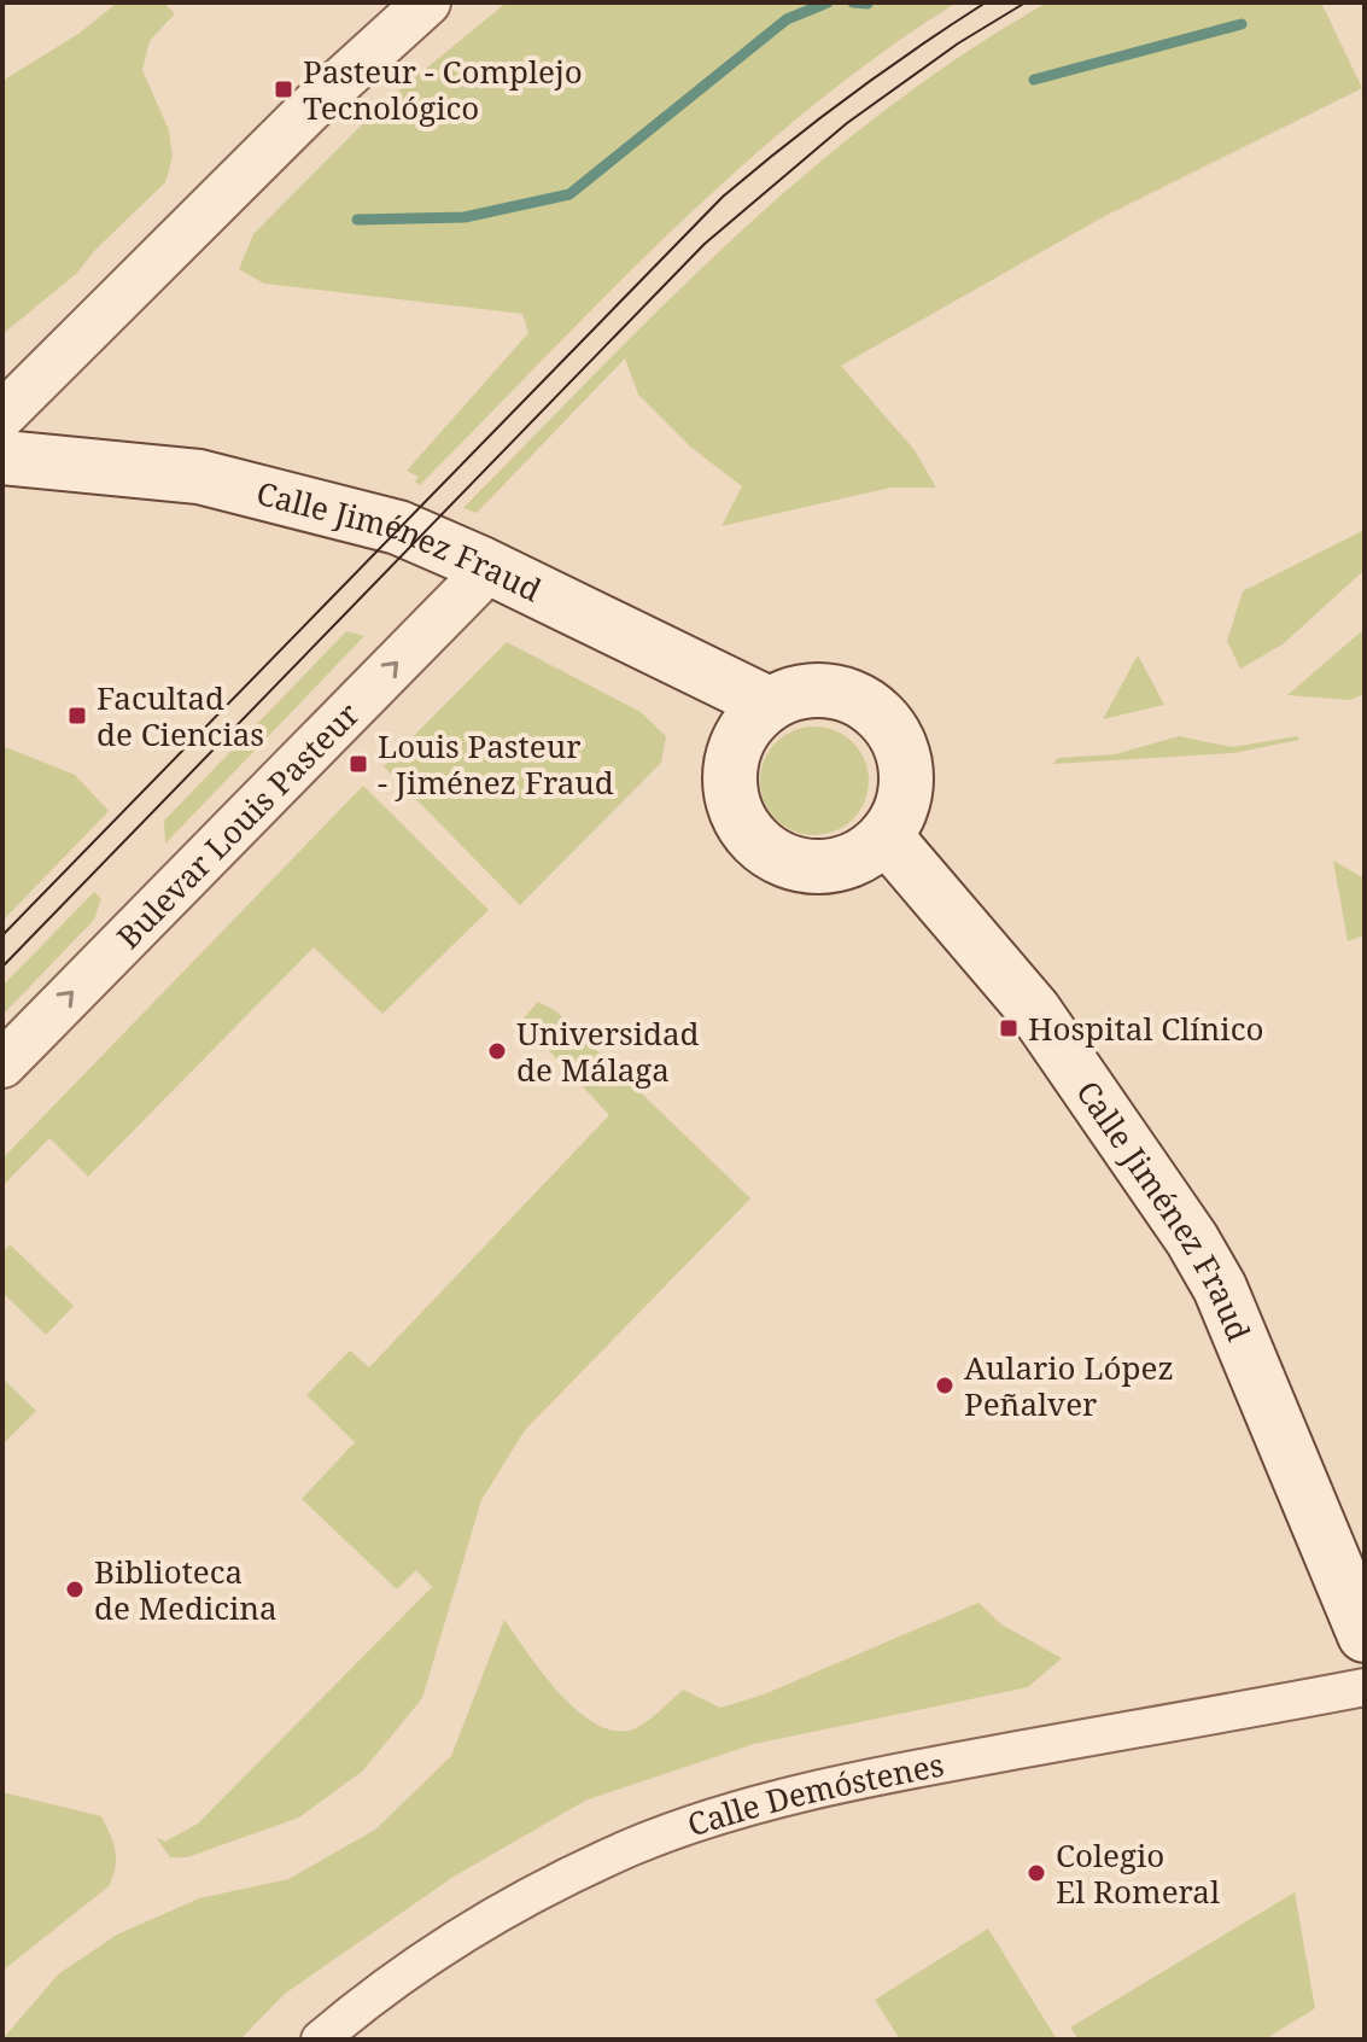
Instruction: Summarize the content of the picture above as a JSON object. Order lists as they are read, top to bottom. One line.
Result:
{"streets":{"main road":["Calle Jiménez Fraud"],"street":["Bulevar Louis Pasteur","Calle Demóstenes"]},"crossings":[["Calle Jiménez Fraud","Bulevar Louis Pasteur"]],"one_way":["Bulevar Louis Pasteur"],"places":{"transit":["Pasteur - Complejo Tecnológico","Facultad de Ciencias","Louis Pasteur - Jiménez Fraud","Hospital Clínico"],"other":["Universidad de Málaga","Aulario López Peñalver","Biblioteca de Medicina","Colegio El Romeral"]}}
